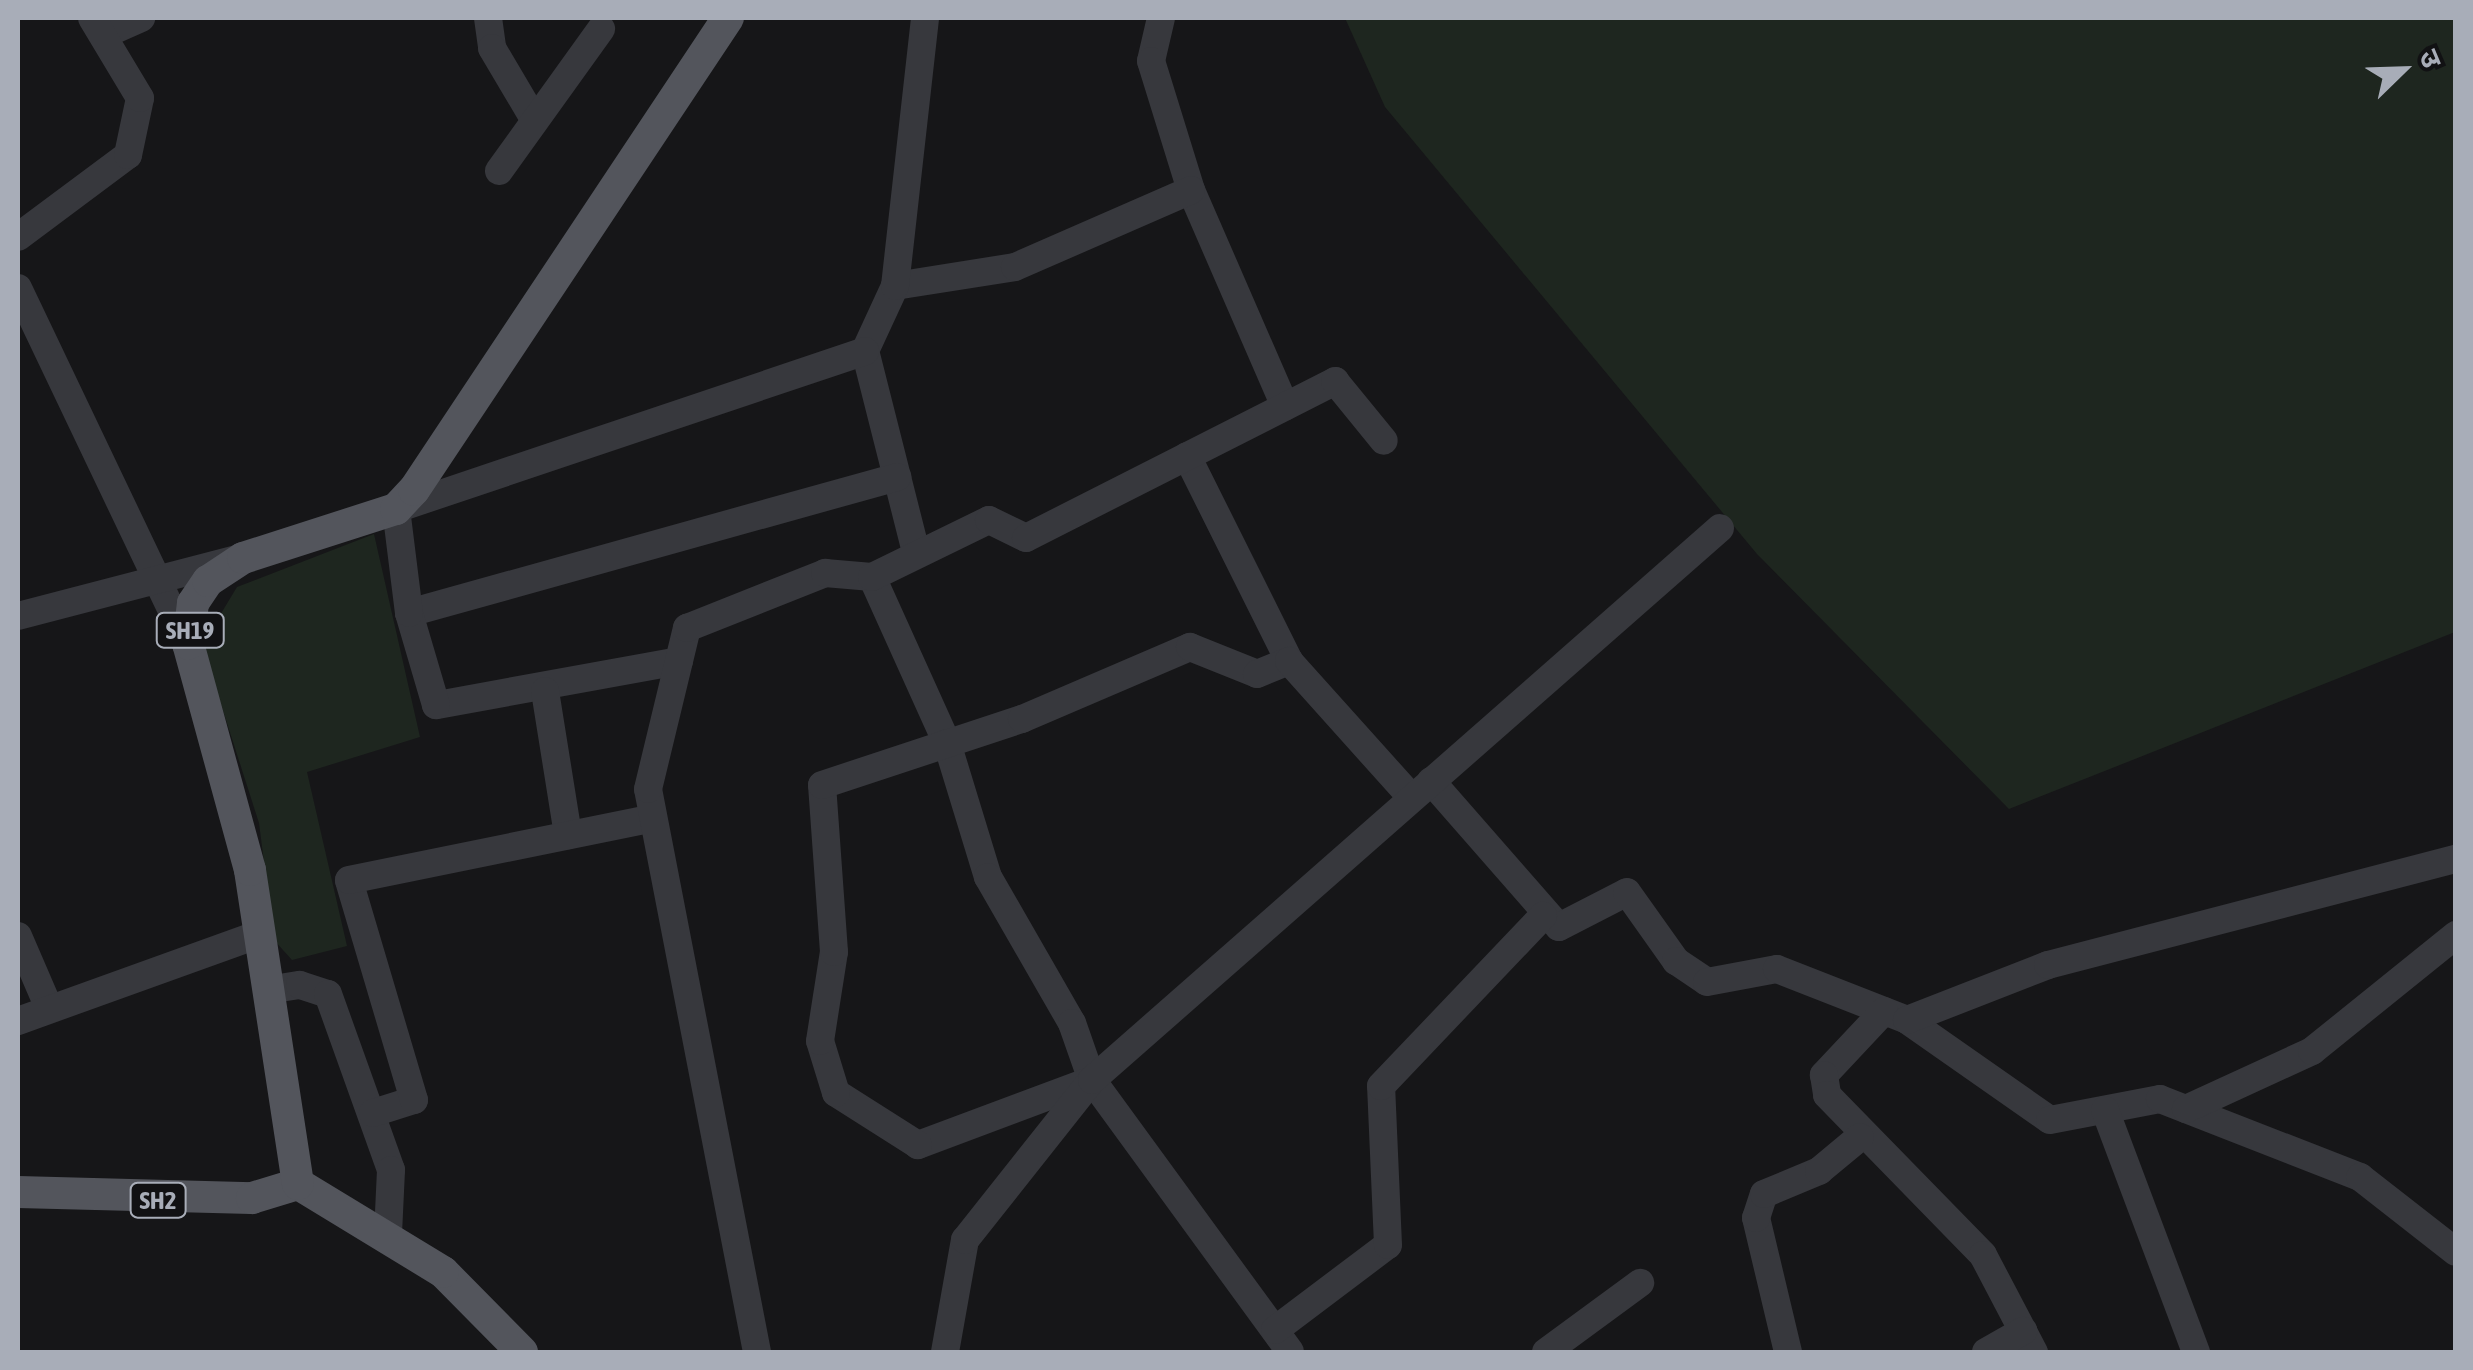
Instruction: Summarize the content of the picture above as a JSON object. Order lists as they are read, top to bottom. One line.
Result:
{"streets":{"main road":["SH19","SH2"]},"crossings":[["SH19","SH2"]],"north":"top right"}
